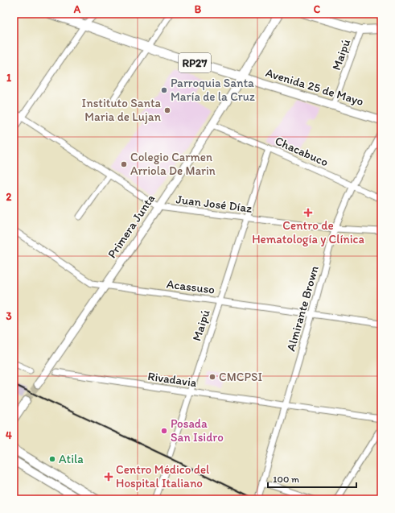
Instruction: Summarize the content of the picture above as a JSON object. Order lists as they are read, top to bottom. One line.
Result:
{"streets":{"main road":["RP27","Avenida 25 de Mayo","Primera Junta"],"street":["Maipú","Chacabuco","Juan José Díaz","Acassuso","Almirante Brown","Rivadavia"]},"crossings":[["Maipú","Avenida 25 de Mayo"],["Maipú","Chacabuco"],["Maipú","Juan José Díaz"],["Maipú","Acassuso"],["Maipú","Rivadavia"],["RP27","Avenida 25 de Mayo"],["RP27","Primera Junta"],["Avenida 25 de Mayo","Primera Junta"],["Chacabuco","Primera Junta"],["Chacabuco","Almirante Brown"],["Juan José Díaz","Primera Junta"],["Juan José Díaz","Almirante Brown"],["Primera Junta","Acassuso"],["Acassuso","Almirante Brown"],["Almirante Brown","Rivadavia"]],"places":{"other":["Parroquia Santa María de la Cruz","Instituto Santa Maria de Lujan","Colegio Carmen Arriola De Marin","CMCPSI","Posada San Isidro","Atila"],"health":["Centro de Hematología y Clínica","Centro Médico del Hospital Italiano"]},"scale_bar":"100 m","grid":{"columns":["A","B","C"],"rows":["1","2","3","4"]}}
